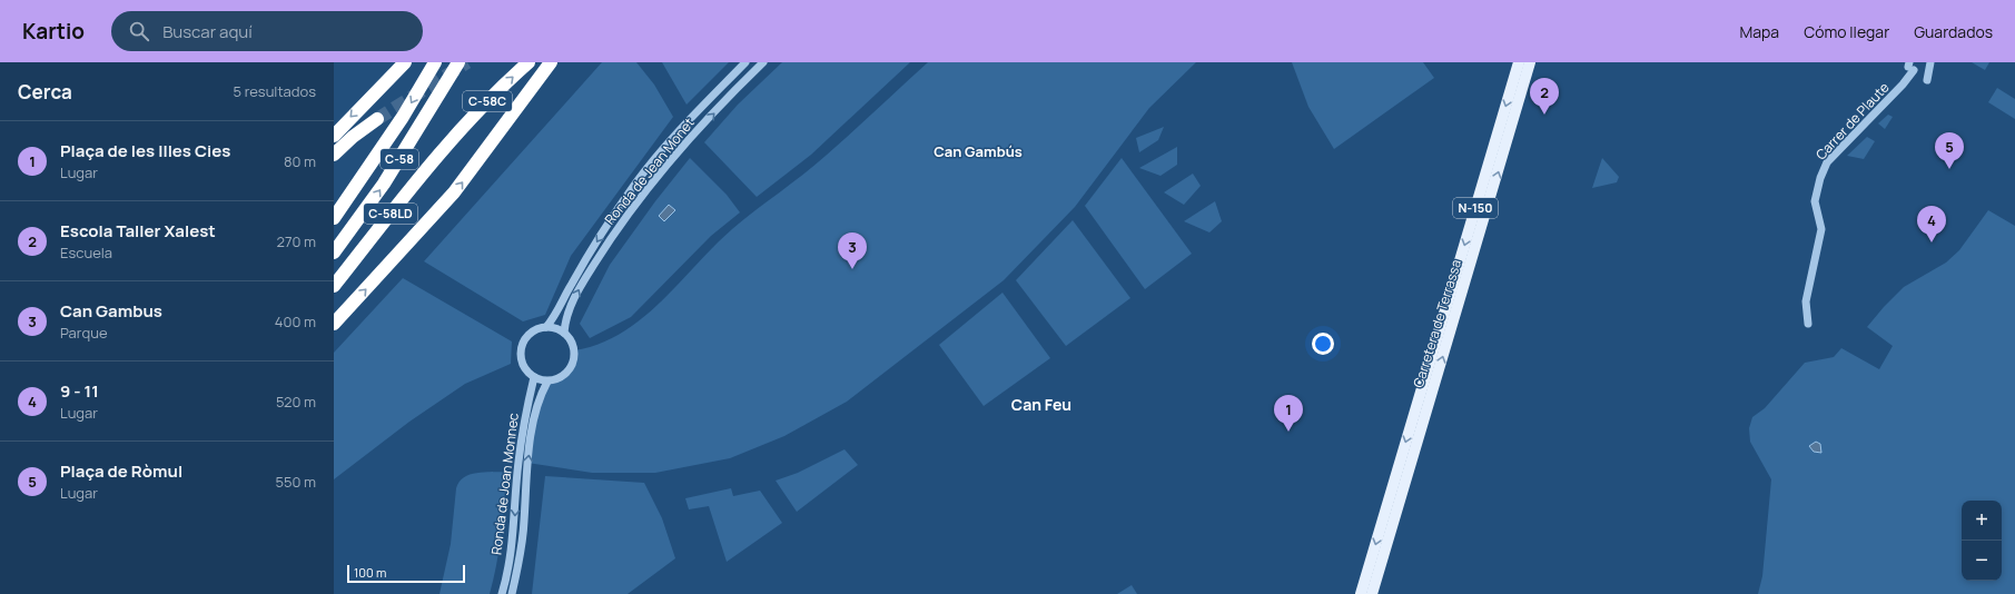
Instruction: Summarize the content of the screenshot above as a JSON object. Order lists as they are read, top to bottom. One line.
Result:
{"streets":{"highway":["C-58C","C-58","C-58LD"],"main road":["N-150","Carretera de Terrassa"],"street":["Carrer de Plaute","Ronda de Jean Monet","Ronda de Joan Monnec"]},"crossings":[["C-58C","C-58LD"],["Ronda de Jean Monet","Ronda de Joan Monnec"]],"districts":["Can Gambús","Can Feu"],"scale_bar":"100 m","page":{"header":"Kartio","search":"Buscar aquí","nav":["Mapa","Cómo llegar","Guardados"],"heading":["Cerca","5 resultados"],"pins":["2","5","4","3","1"],"list":[{"mark":"1","name":"Plaça de les Illes Cies","note":"Lugar","value":"80 m"},{"mark":"2","name":"Escola Taller Xalest","note":"Escuela","value":"270 m"},{"mark":"3","name":"Can Gambus","note":"Parque","value":"400 m"},{"mark":"4","name":"9 - 11","note":"Lugar","value":"520 m"},{"mark":"5","name":"Plaça de Ròmul","note":"Lugar","value":"550 m"}],"map_buttons":["+","−"],"scale":"100 m"}}
